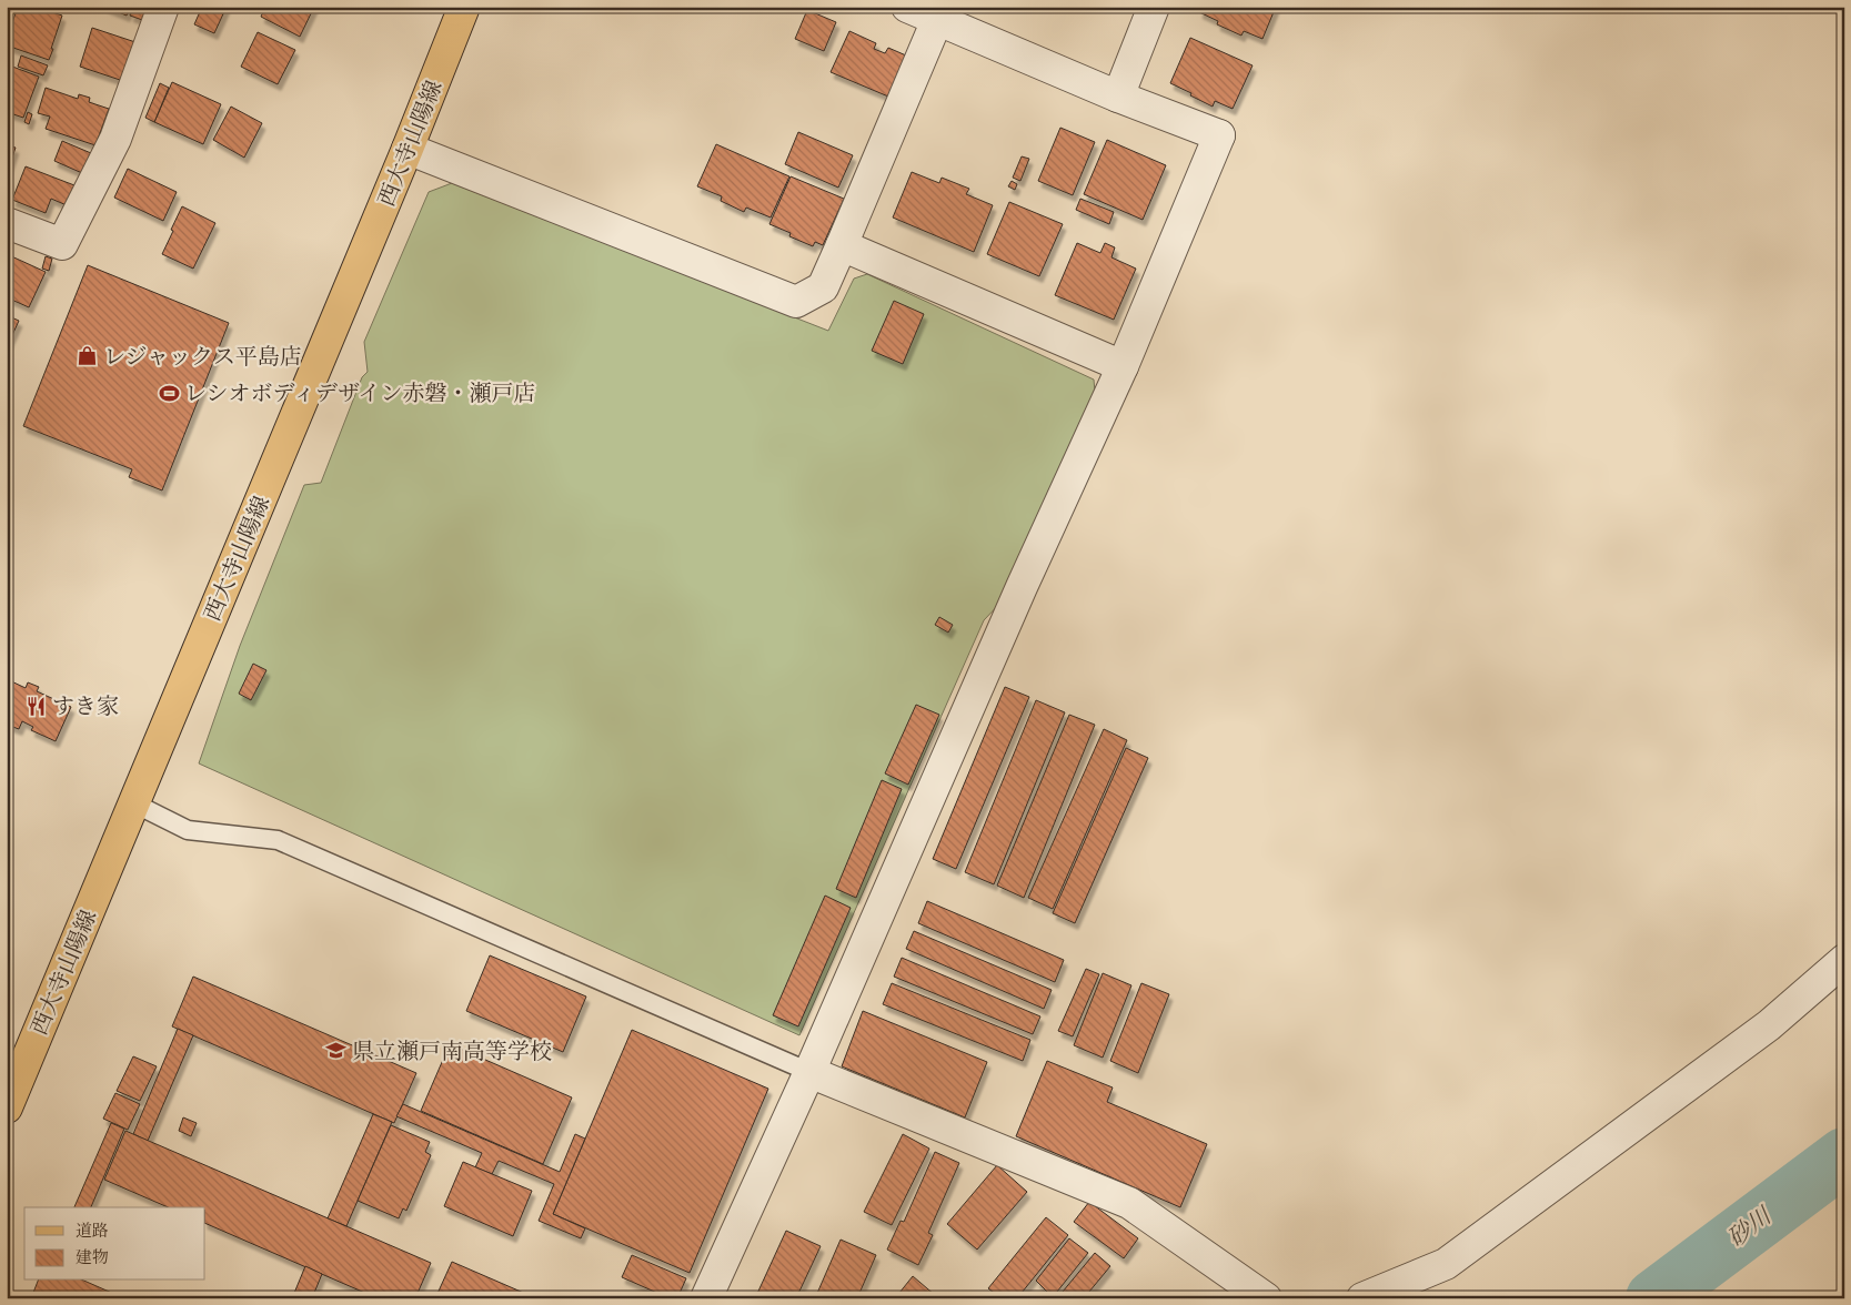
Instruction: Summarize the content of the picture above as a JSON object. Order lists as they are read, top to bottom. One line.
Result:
{"streets":{"main road":["西大寺山陽線"]},"water":["砂川"],"places":{"shop":["レジャックス平島店"],"sports":["レシオボディデザイン赤磐・瀬戸店"],"restaurant":["すき家"],"school or university":["県立瀬戸南高等学校"]},"legend":["道路","建物"]}
